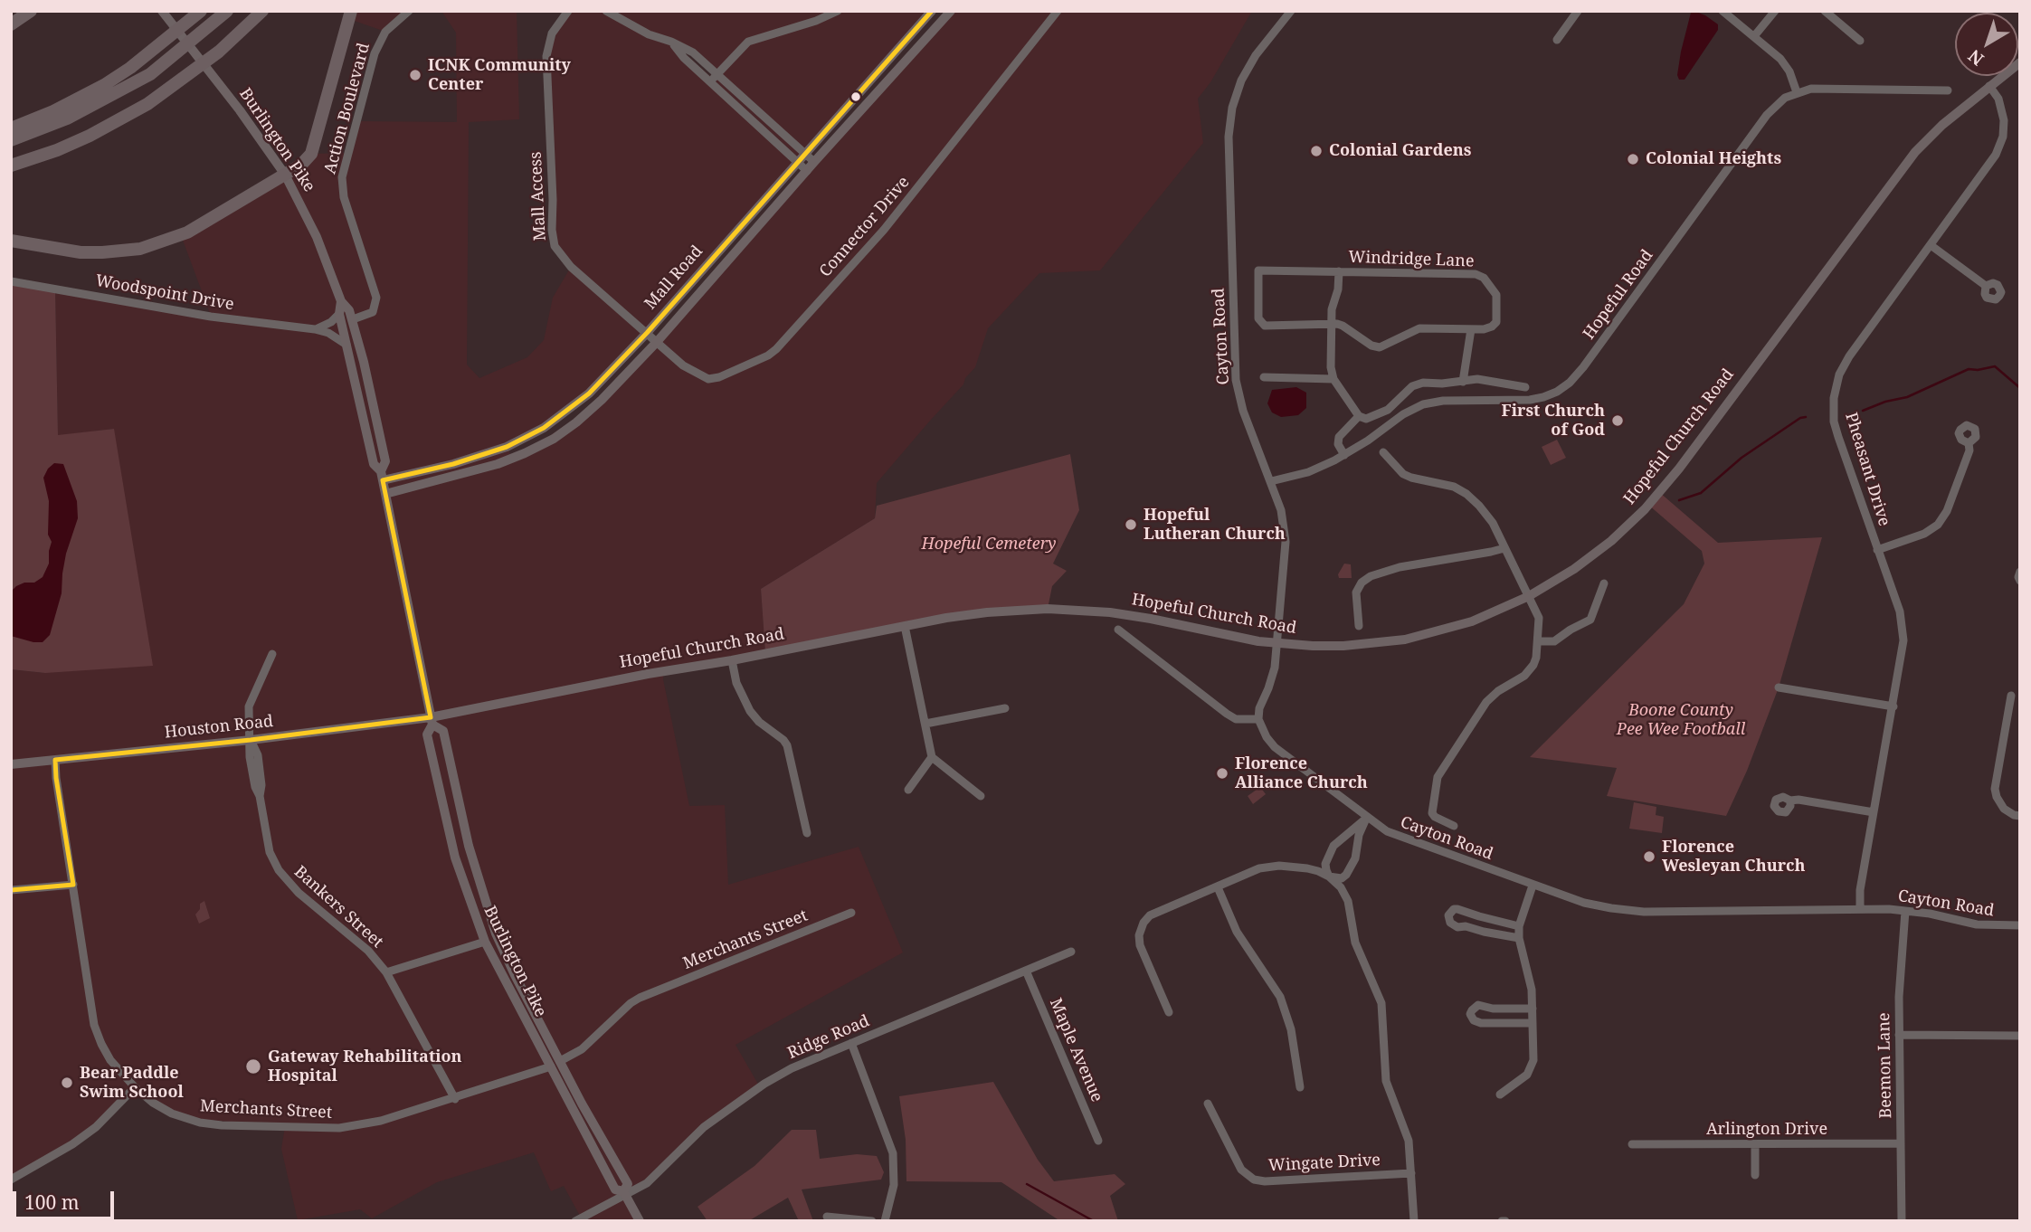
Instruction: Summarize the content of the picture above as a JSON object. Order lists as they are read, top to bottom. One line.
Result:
{"streets":{"main road":["Burlington Pike","Mall Road","Hopeful Church Road","Houston Road"],"street":["Action Boulevard","Mall Access","Connector Drive","Windridge Lane","Woodspoint Drive","Hopeful Road","Cayton Road","Pheasant Drive","Bankers Street","Merchants Street","Ridge Road","Maple Avenue","Beemon Lane","Arlington Drive","Wingate Drive"]},"crossings":[["Action Boulevard","Burlington Pike"],["Burlington Pike","Mall Road"],["Burlington Pike","Woodspoint Drive"],["Burlington Pike","Hopeful Church Road"],["Burlington Pike","Houston Road"],["Burlington Pike","Merchants Street"],["Burlington Pike","Ridge Road"],["Mall Access","Connector Drive"],["Mall Access","Mall Road"],["Connector Drive","Mall Road"],["Hopeful Road","Cayton Road"],["Cayton Road","Hopeful Church Road"],["Cayton Road","Pheasant Drive"],["Cayton Road","Beemon Lane"],["Hopeful Church Road","Pheasant Drive"],["Hopeful Church Road","Houston Road"],["Houston Road","Bankers Street"],["Houston Road","Merchants Street"],["Bankers Street","Merchants Street"],["Ridge Road","Maple Avenue"],["Beemon Lane","Arlington Drive"]],"parks":["Hopeful Cemetery","Boone County Pee Wee Football"],"places":["ICNK Community Center","Colonial Gardens","Colonial Heights","First Church of God","Hopeful Lutheran Church","Florence Alliance Church","Florence Wesleyan Church","Gateway Rehabilitation Hospital","Bear Paddle Swim School"],"scale_bar":"100 m","north":"bottom left"}
